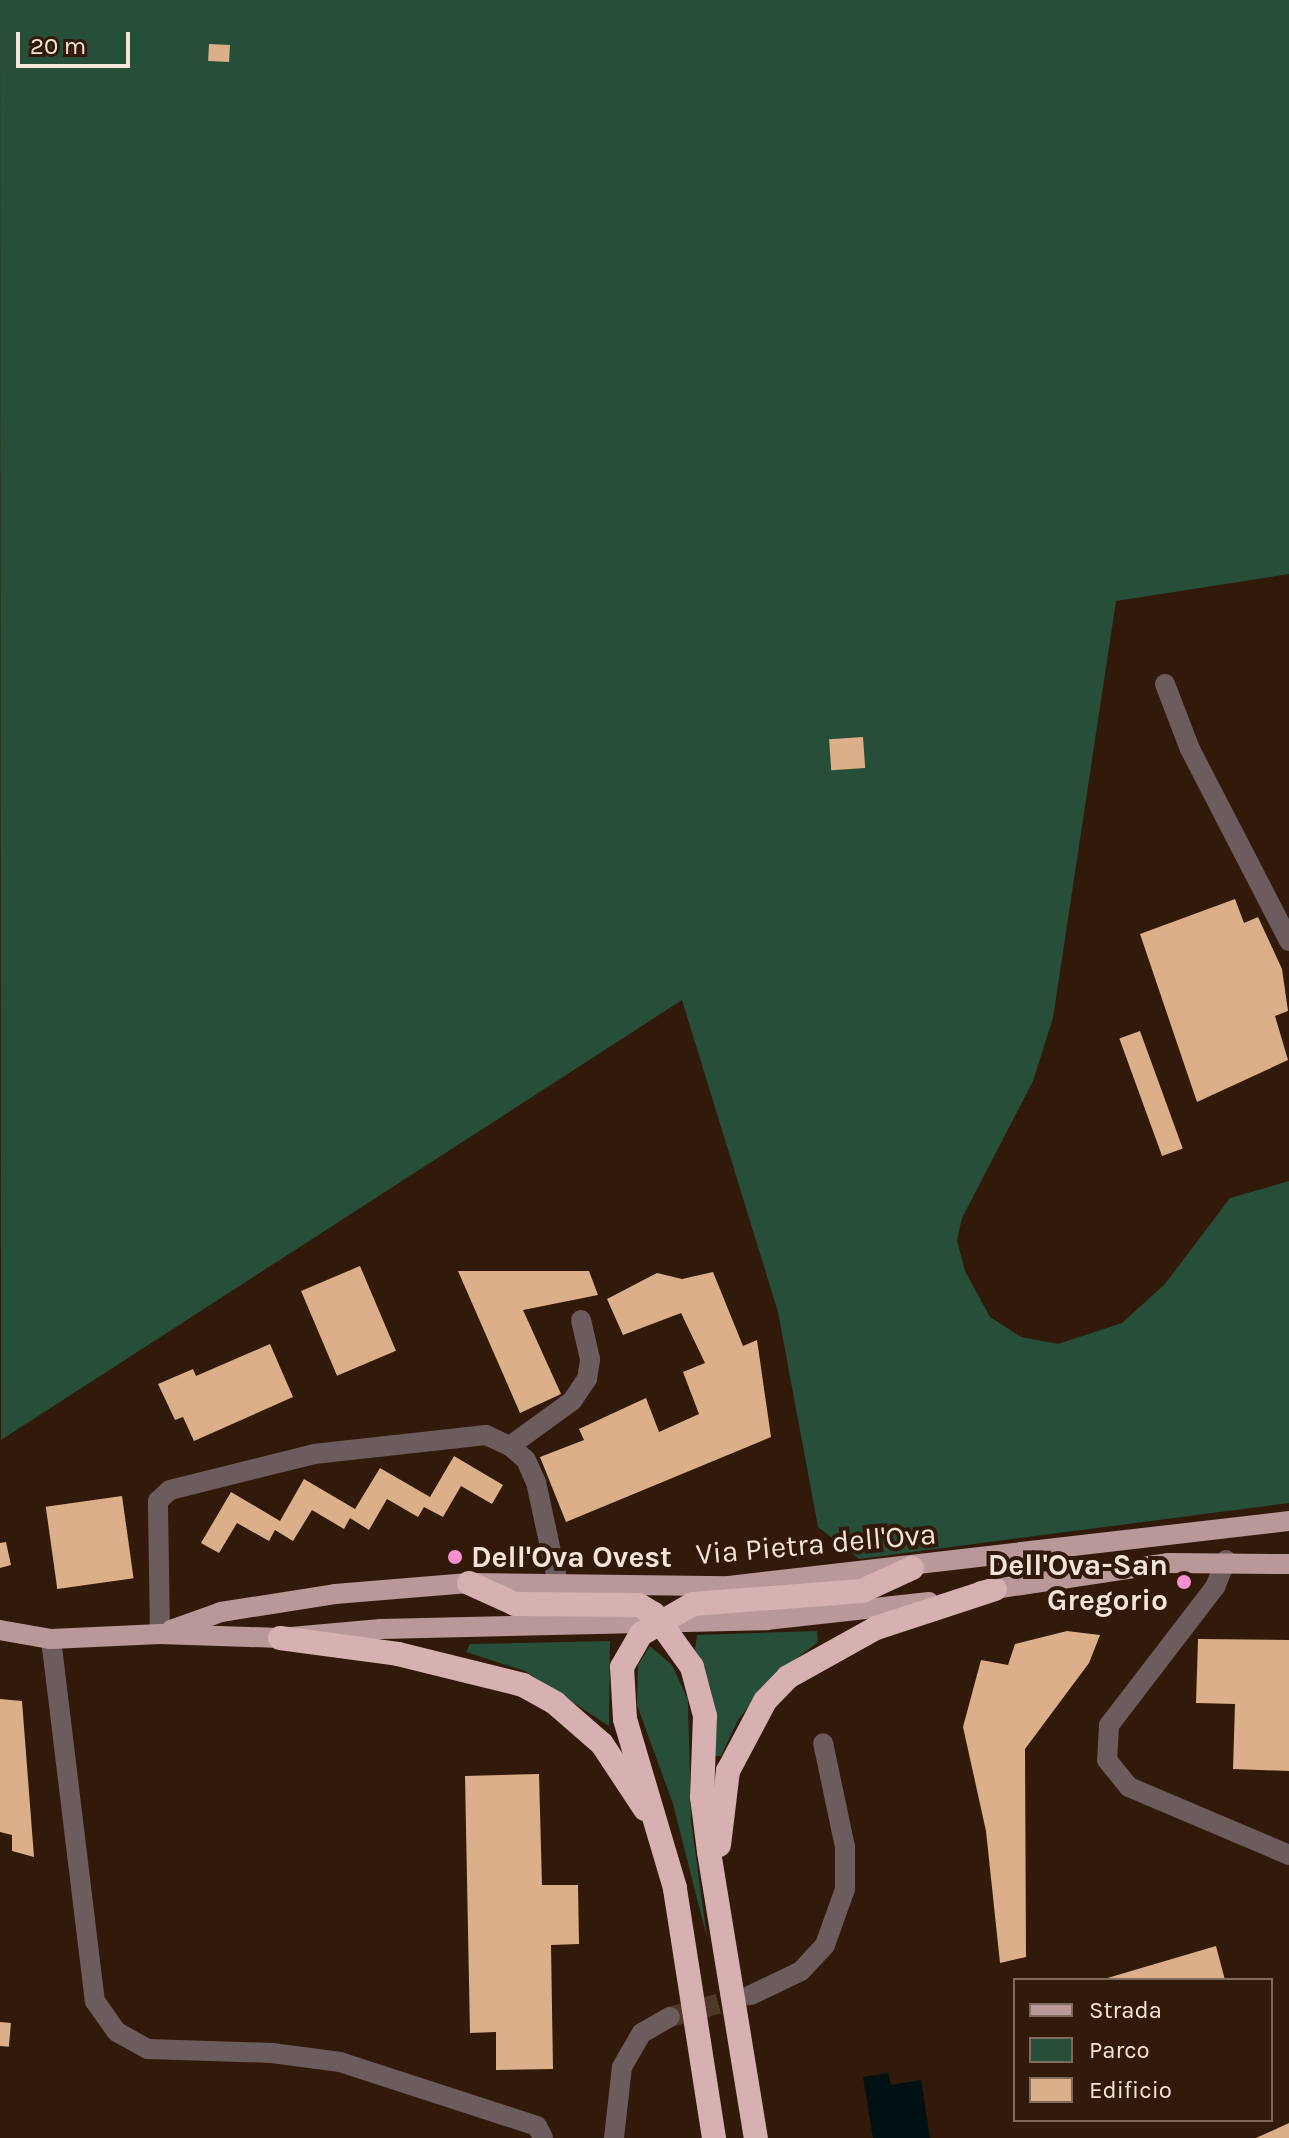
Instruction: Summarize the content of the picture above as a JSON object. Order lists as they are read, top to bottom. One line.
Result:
{"streets":{"main road":["Via Pietra dell'Ova"]},"places":["Dell'Ova Ovest","Dell'Ova-San Gregorio"],"legend":["Strada","Parco","Edificio"],"scale_bar":"20 m"}
